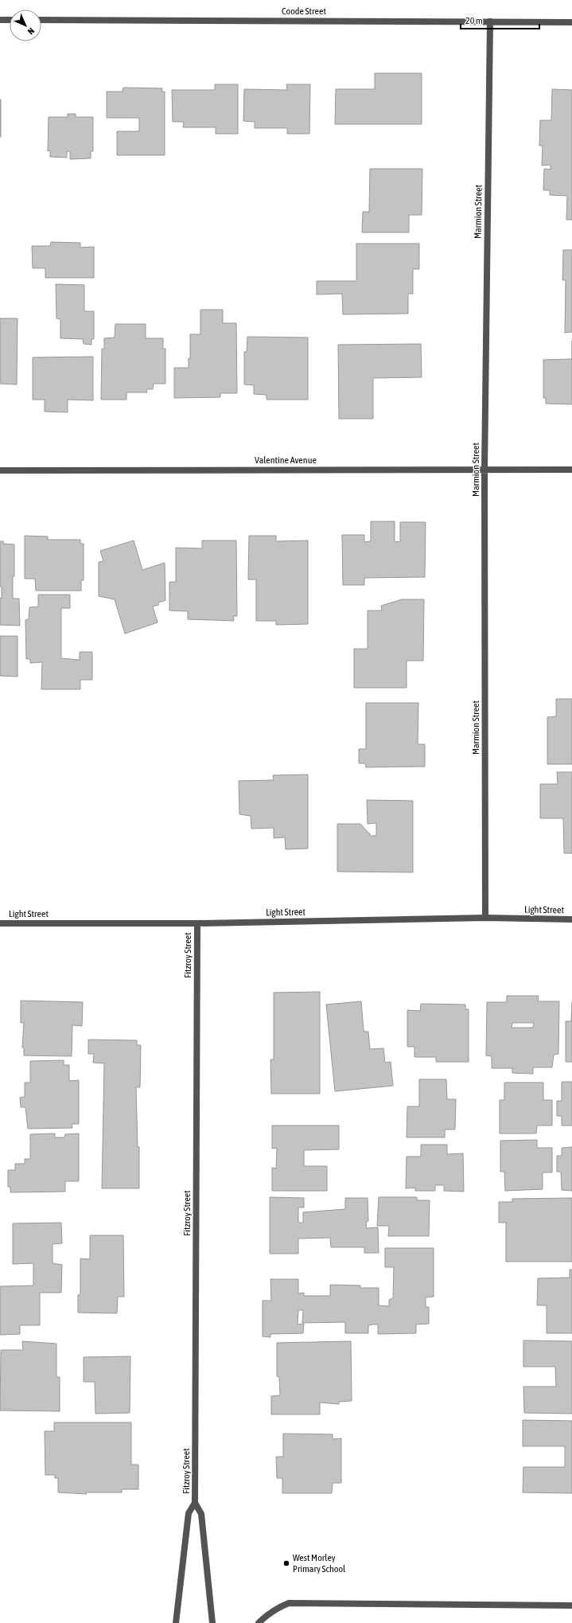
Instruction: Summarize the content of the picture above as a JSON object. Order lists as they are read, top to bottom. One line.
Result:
{"streets":{"street":["Coode Street","Marmion Street","Valentine Avenue","Light Street","Fitzroy Street"]},"crossings":[["Coode Street","Marmion Street"],["Marmion Street","Valentine Avenue"],["Marmion Street","Light Street"],["Light Street","Fitzroy Street"]],"places":["West Morley Primary School"],"scale_bar":"20 m","north":"bottom right"}
